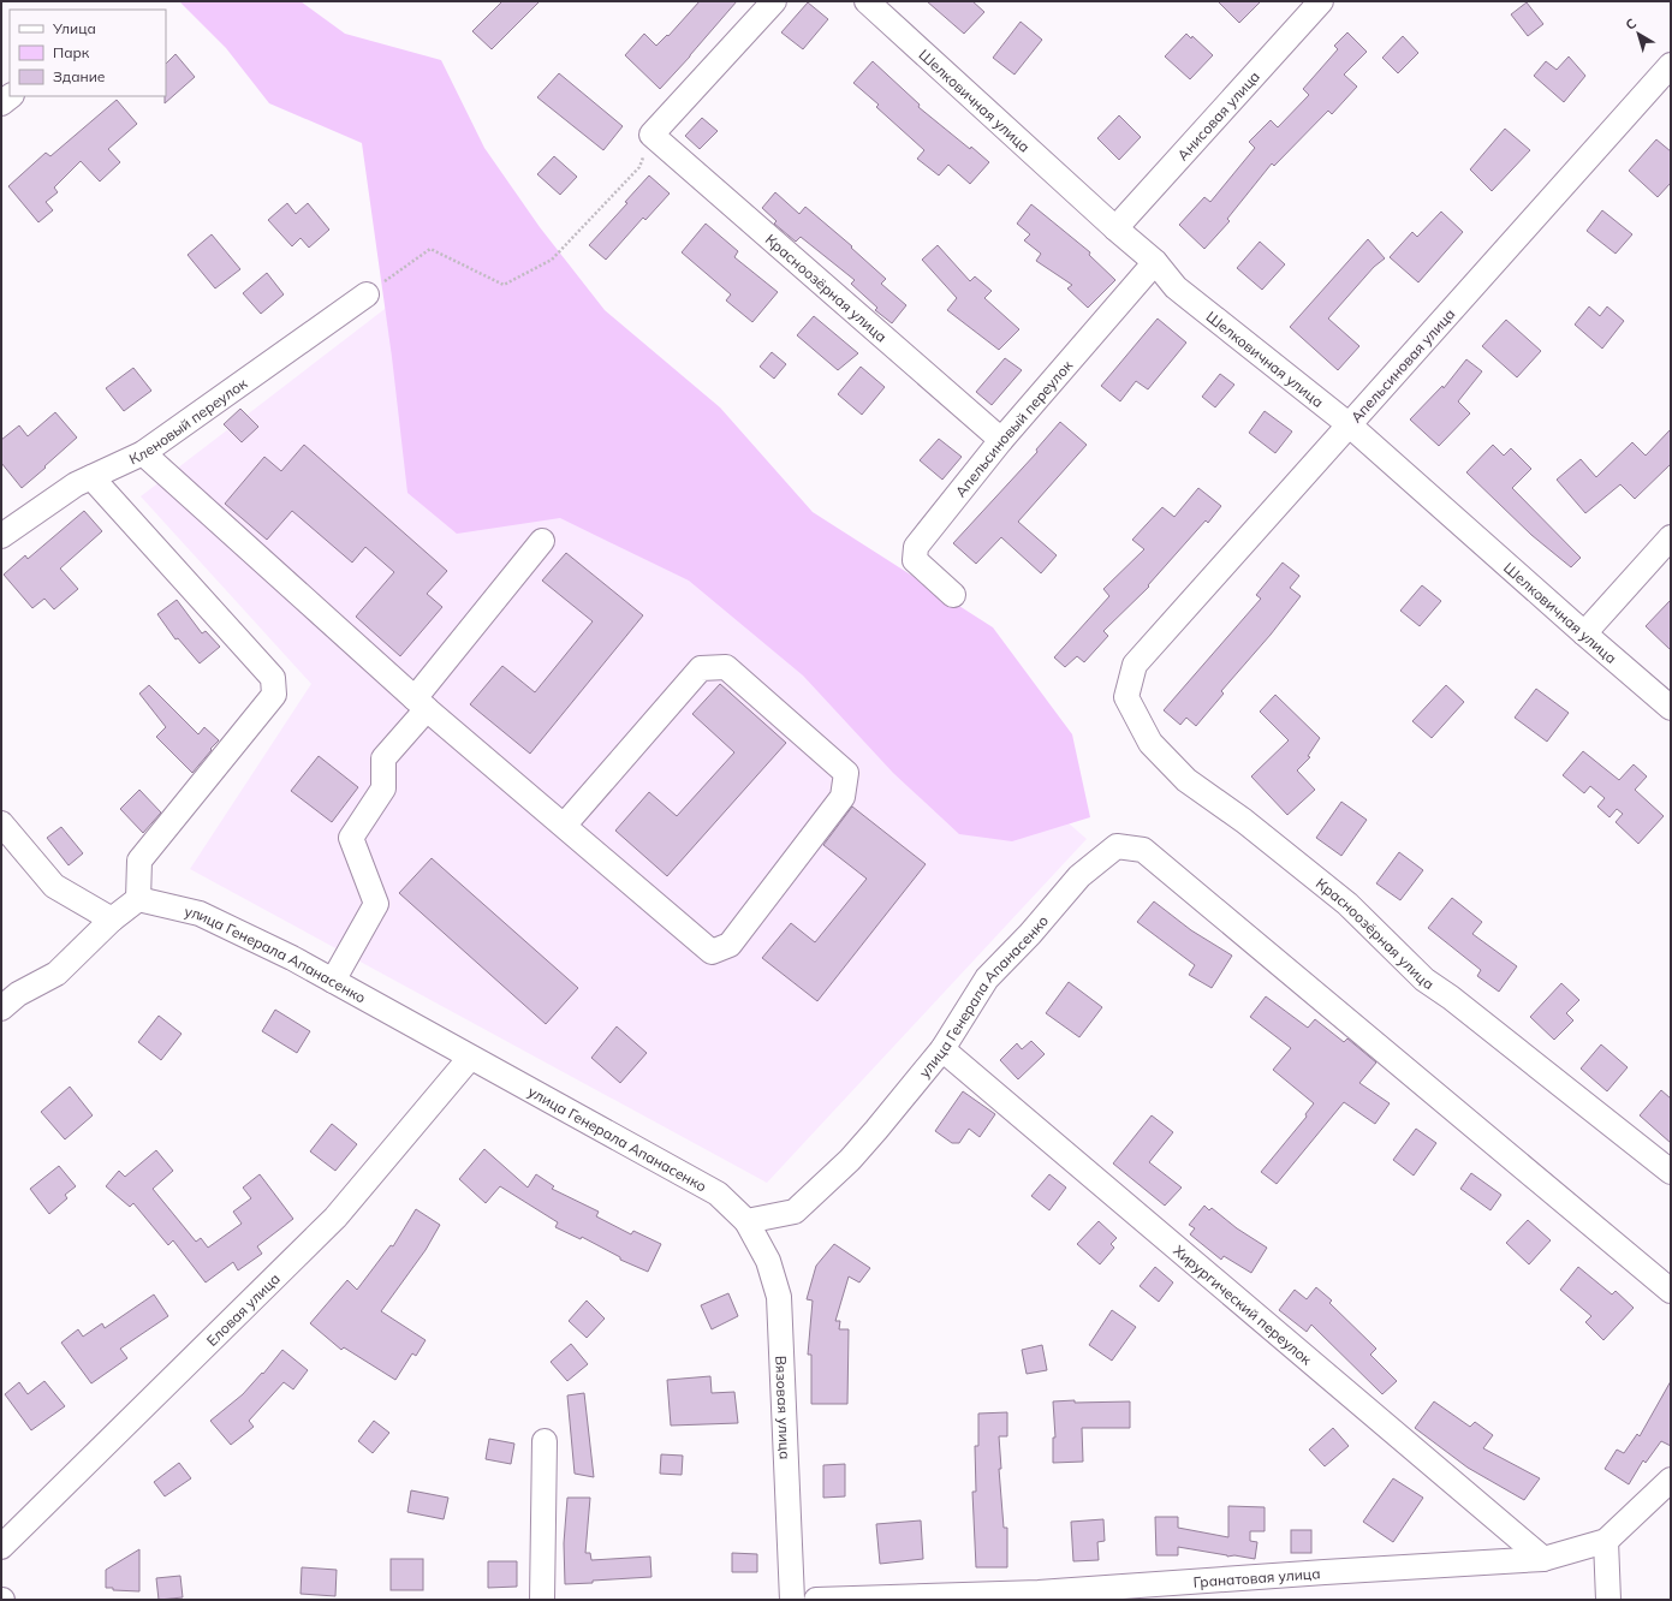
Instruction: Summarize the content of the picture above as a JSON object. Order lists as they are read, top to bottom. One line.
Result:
{"streets":{"street":["Шелковичная улица","Анисовая улица","Красноозёрная улица","Апельсиновая улица","Кленовый переулок","Апельсиновый переулок","улица Генерала Апанасенко","Хирургический переулок","Еловая улица","Вязовая улица","Гранатовая улица"]},"crossings":[["Шелковичная улица","Анисовая улица"],["Шелковичная улица","Апельсиновая улица"],["Шелковичная улица","Апельсиновый переулок"],["Красноозёрная улица","Апельсиновая улица"],["Красноозёрная улица","Апельсиновый переулок"],["улица Генерала Апанасенко","Хирургический переулок"],["улица Генерала Апанасенко","Еловая улица"],["улица Генерала Апанасенко","Вязовая улица"],["Хирургический переулок","Гранатовая улица"]],"legend":["Улица","Парк","Здание"],"north":"top left"}
